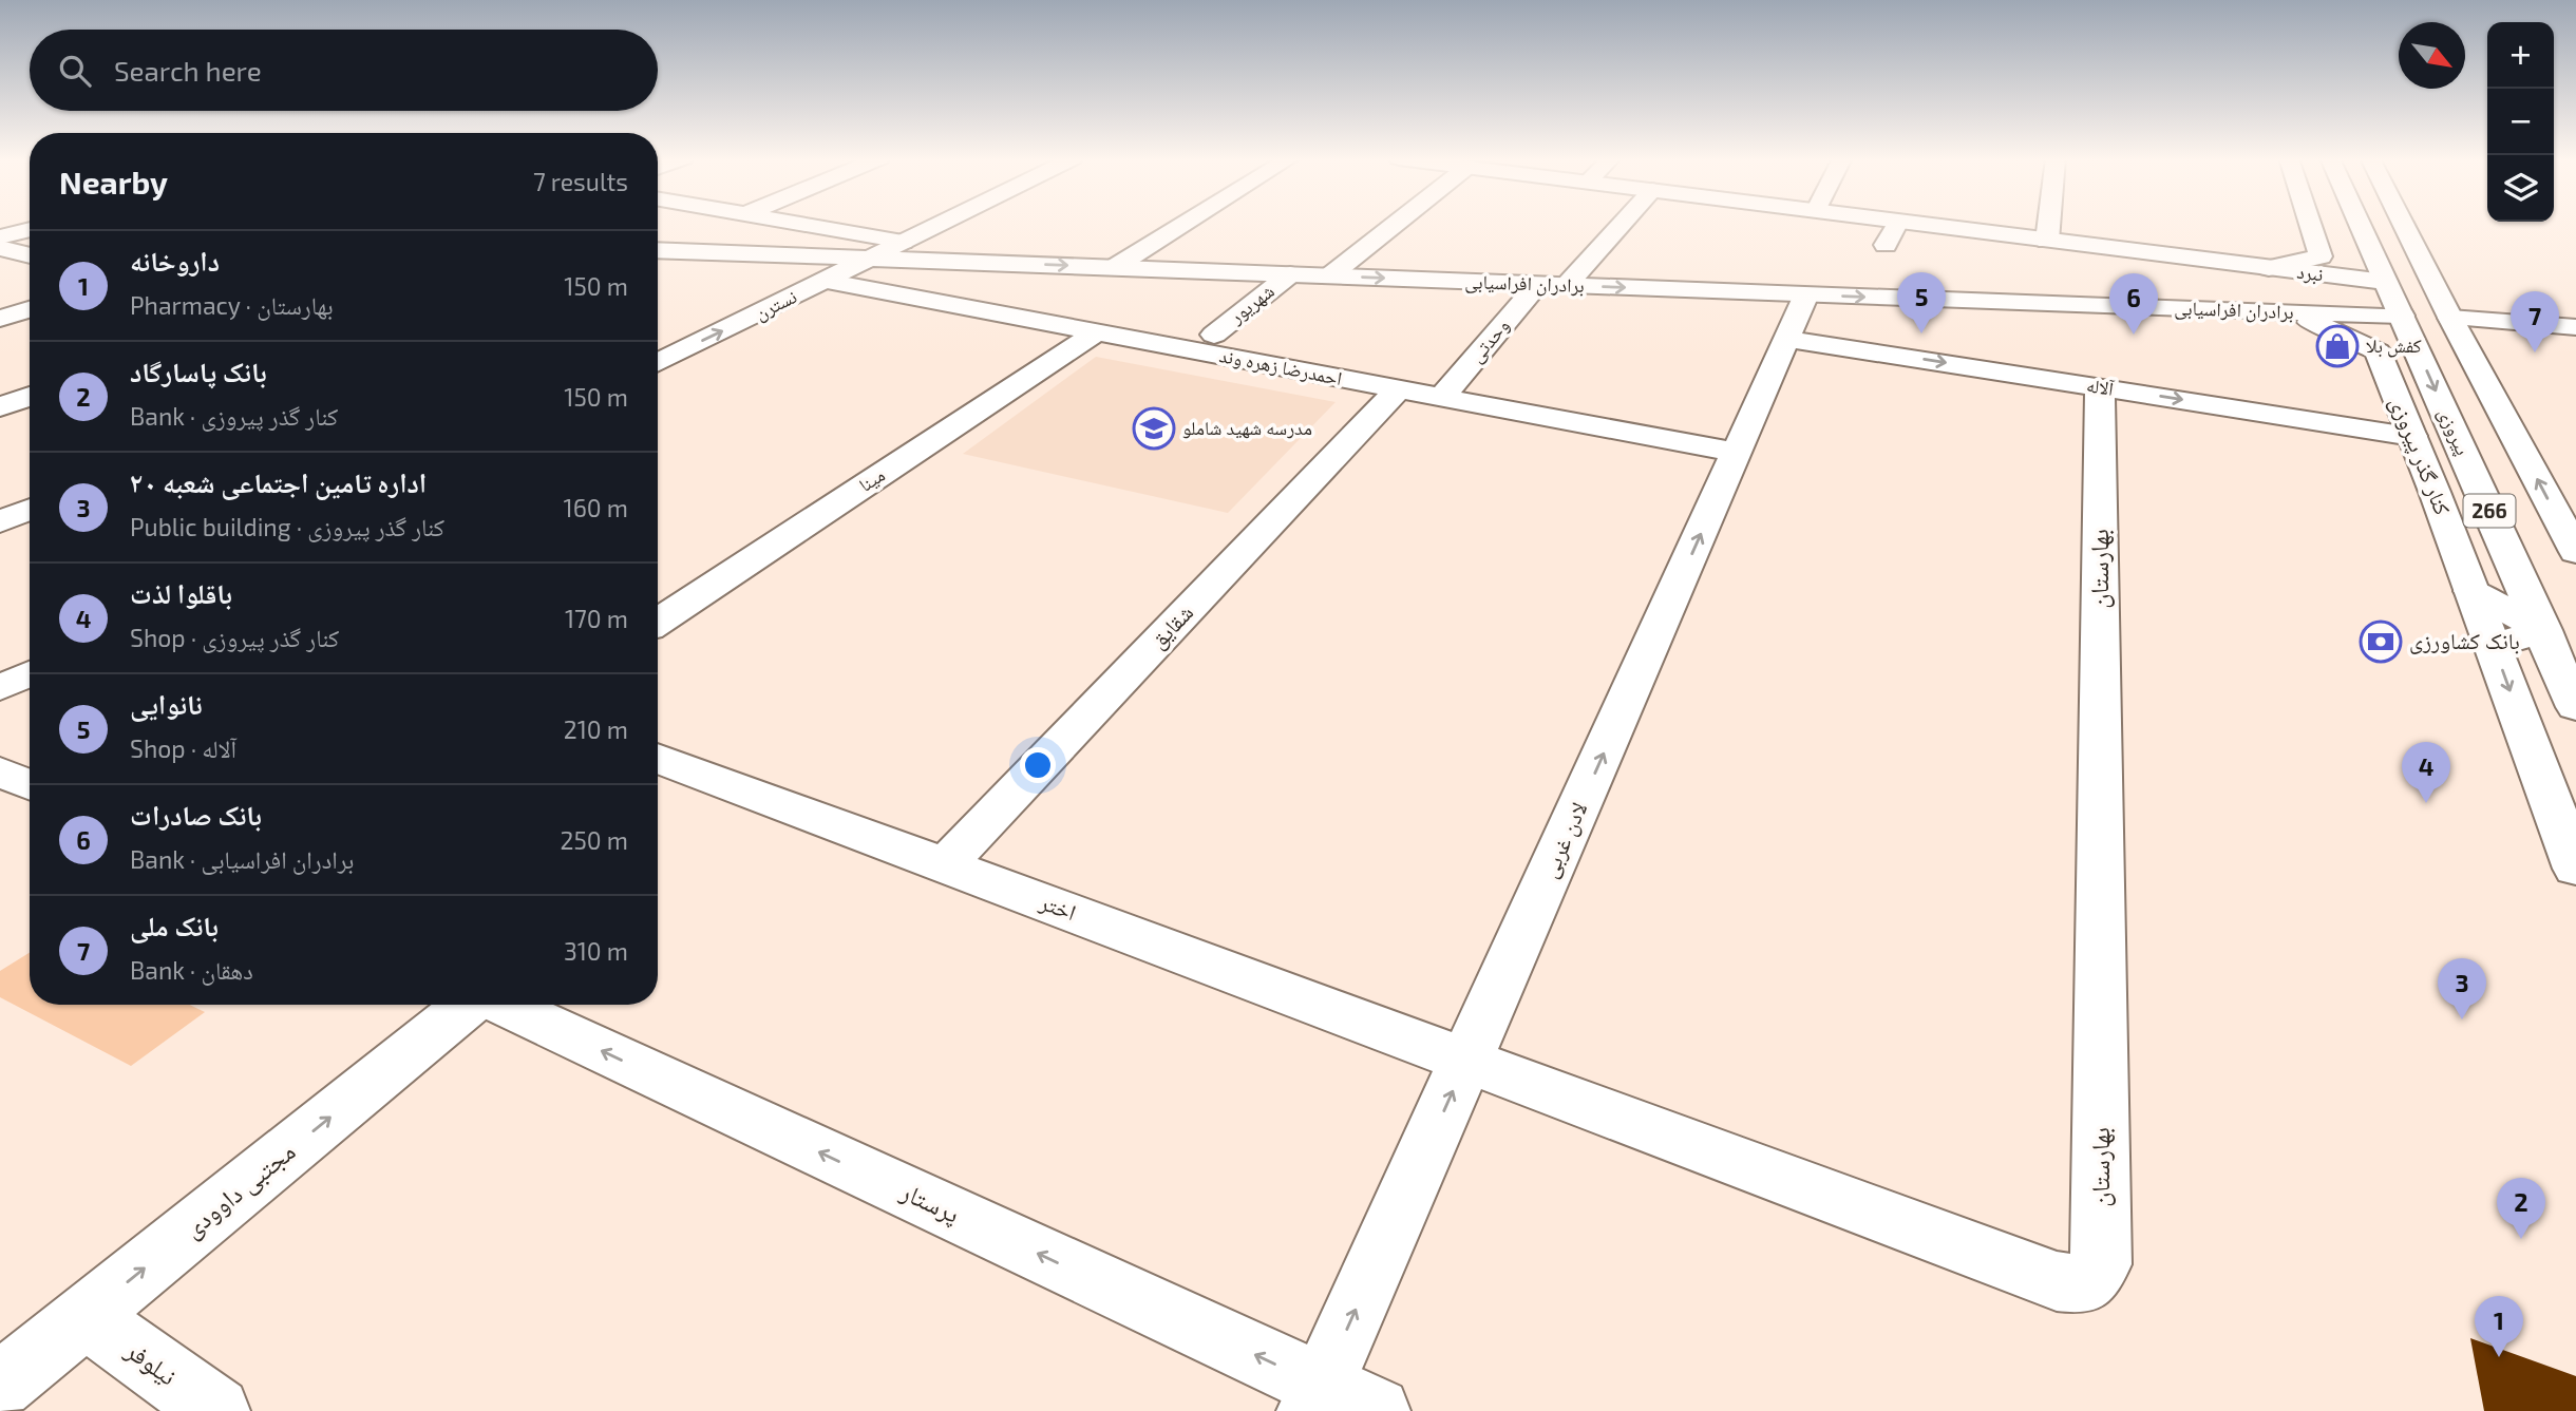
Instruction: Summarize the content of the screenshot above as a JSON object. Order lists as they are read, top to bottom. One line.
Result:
{"streets":{"street":["نبرد","برادران افراسیابی","شهریور","نسترن","وحدتی","احمدرضا زهره وند","آلاله","پیروزی","کنار گذر پیروزی","مینا","266","بهارستان","شقایق","لادن غربی","اختر","مجتبی داوودی","پرستار","نیلوفر"]},"crossings":[["نبرد","پیروزی"],["برادران افراسیابی","شهریور"],["برادران افراسیابی","نسترن"],["برادران افراسیابی","وحدتی"],["برادران افراسیابی","پیروزی"],["برادران افراسیابی","کنار گذر پیروزی"],["برادران افراسیابی","266"],["برادران افراسیابی","لادن غربی"],["نسترن","احمدرضا زهره وند"],["وحدتی","احمدرضا زهره وند"],["احمدرضا زهره وند","مینا"],["احمدرضا زهره وند","شقایق"],["احمدرضا زهره وند","لادن غربی"],["آلاله","کنار گذر پیروزی"],["آلاله","بهارستان"],["آلاله","لادن غربی"],["بهارستان","لادن غربی"],["بهارستان","اختر"],["شقایق","اختر"],["لادن غربی","اختر"],["لادن غربی","پرستار"],["مجتبی داوودی","نیلوفر"]],"one_way":["برادران افراسیابی","نسترن","آلاله","کنار گذر پیروزی","لادن غربی","مجتبی داوودی","پرستار"],"places":{"shop":["کفش بلا"],"school or university":["مدرسه شهید شاملو"],"bank":["بانک کشاورزی"]},"north":"bottom right","page":{"map_buttons":["+","−"],"search":"Search here","heading":["Nearby","7 results"],"list":[{"mark":"1","name":"داروخانه","note":"Pharmacy · بهارستان","value":"150 m"},{"mark":"2","name":"بانک پاسارگاد","note":"Bank · کنار گذر پیروزی","value":"150 m"},{"mark":"3","name":"اداره تامین اجتماعی شعبه ۲۰","note":"Public building · کنار گذر پیروزی","value":"160 m"},{"mark":"4","name":"باقلوا لذت","note":"Shop · کنار گذر پیروزی","value":"170 m"},{"mark":"5","name":"نانوایی","note":"Shop · آلاله","value":"210 m"},{"mark":"6","name":"بانک صادرات","note":"Bank · برادران افراسیابی","value":"250 m"},{"mark":"7","name":"بانک ملی","note":"Bank · دهقان","value":"310 m"}],"pins":["5","6","7","4","3","2","1"]}}
